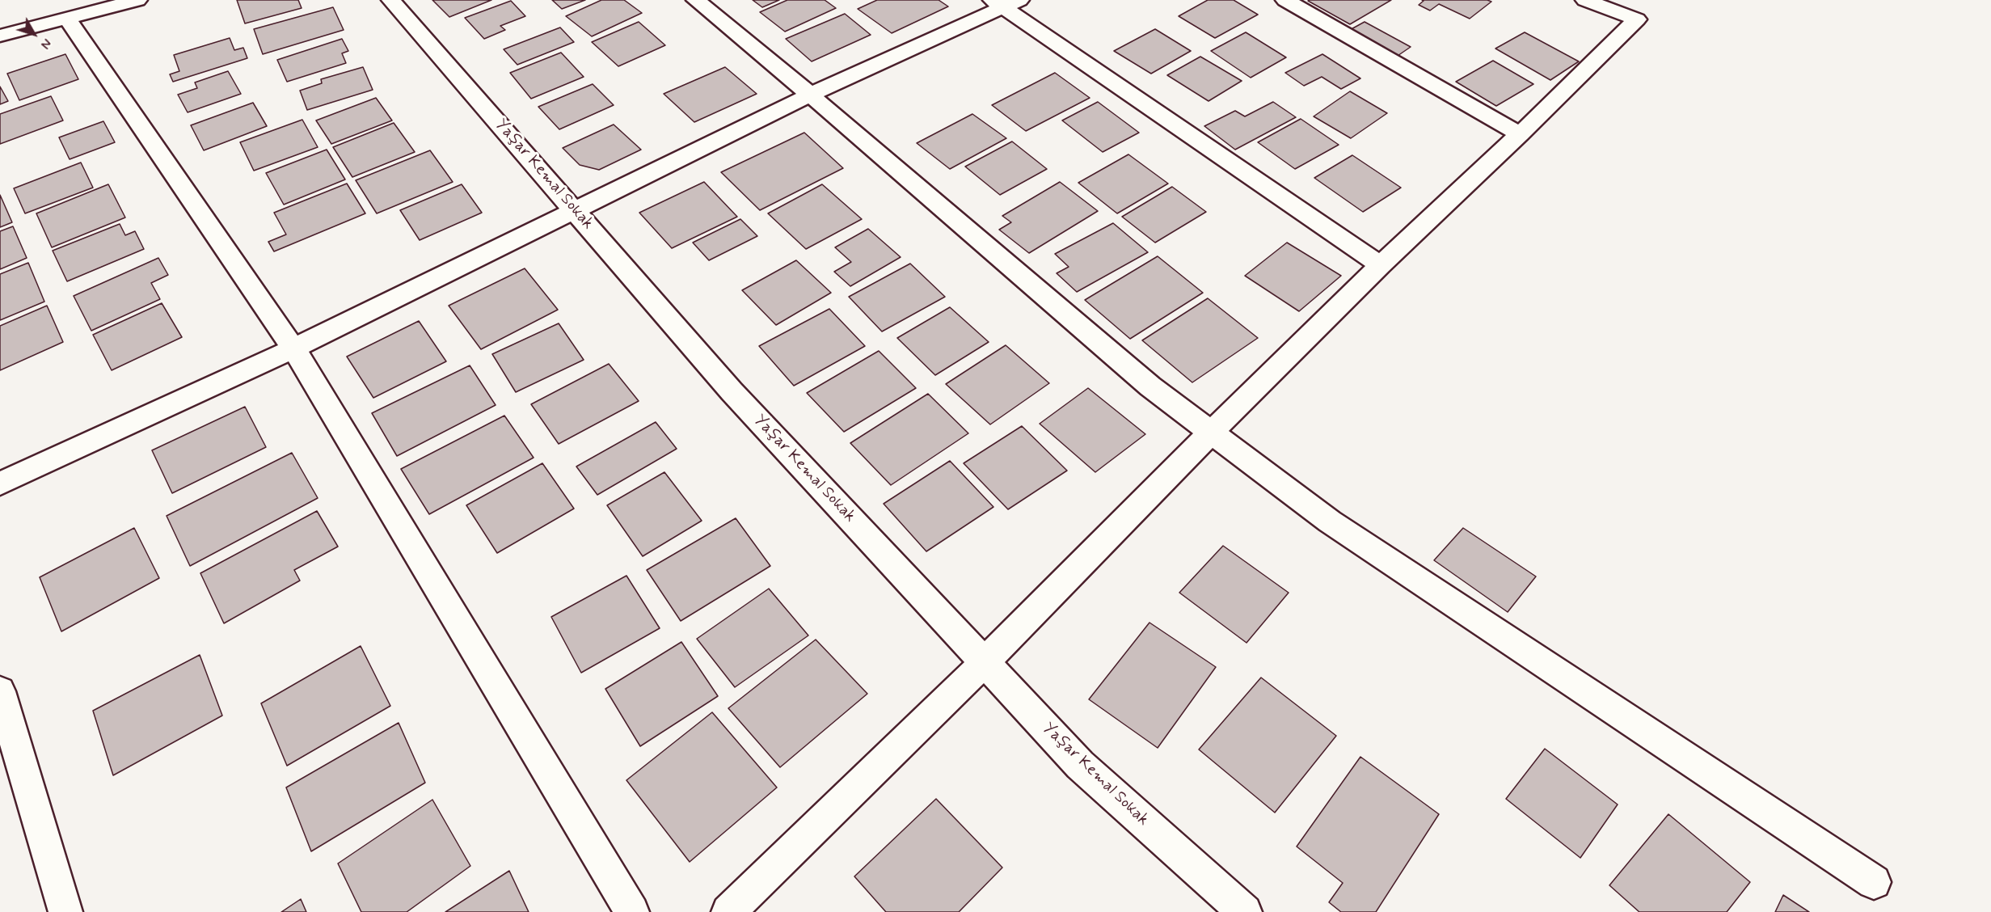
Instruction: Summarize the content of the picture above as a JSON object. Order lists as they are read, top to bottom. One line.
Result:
{"streets":{"street":["Yaşar Kemal Sokak"]},"north":"bottom right"}
